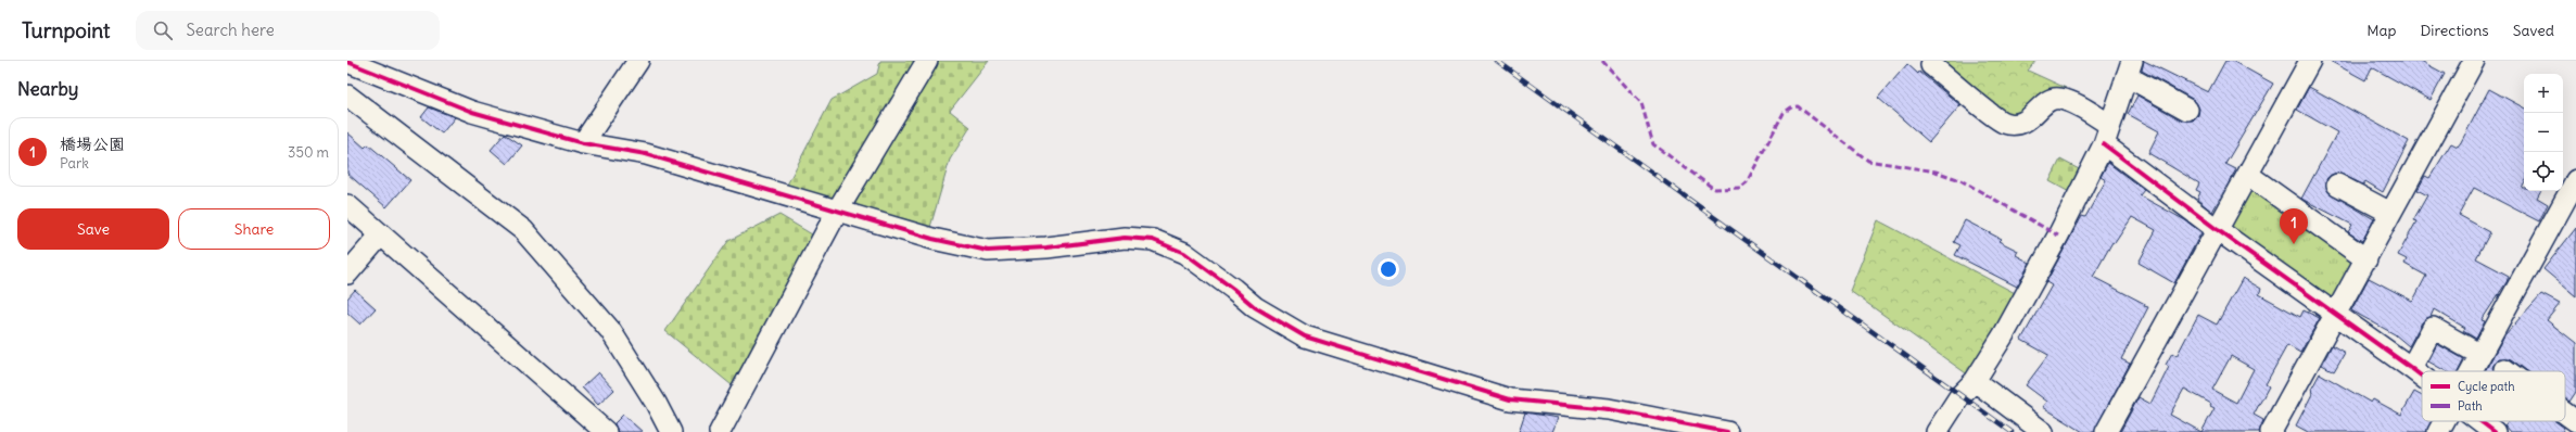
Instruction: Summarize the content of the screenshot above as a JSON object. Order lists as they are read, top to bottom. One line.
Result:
{"legend":["Cycle path","Path"],"page":{"header":"Turnpoint","search":"Search here","nav":["Map","Directions","Saved"],"heading":"Nearby","map_buttons":["+","−"],"list":[{"mark":"1","name":"橋場公園","note":"Park","value":"350 m"}],"buttons":["Save","Share"],"pins":"1"}}
